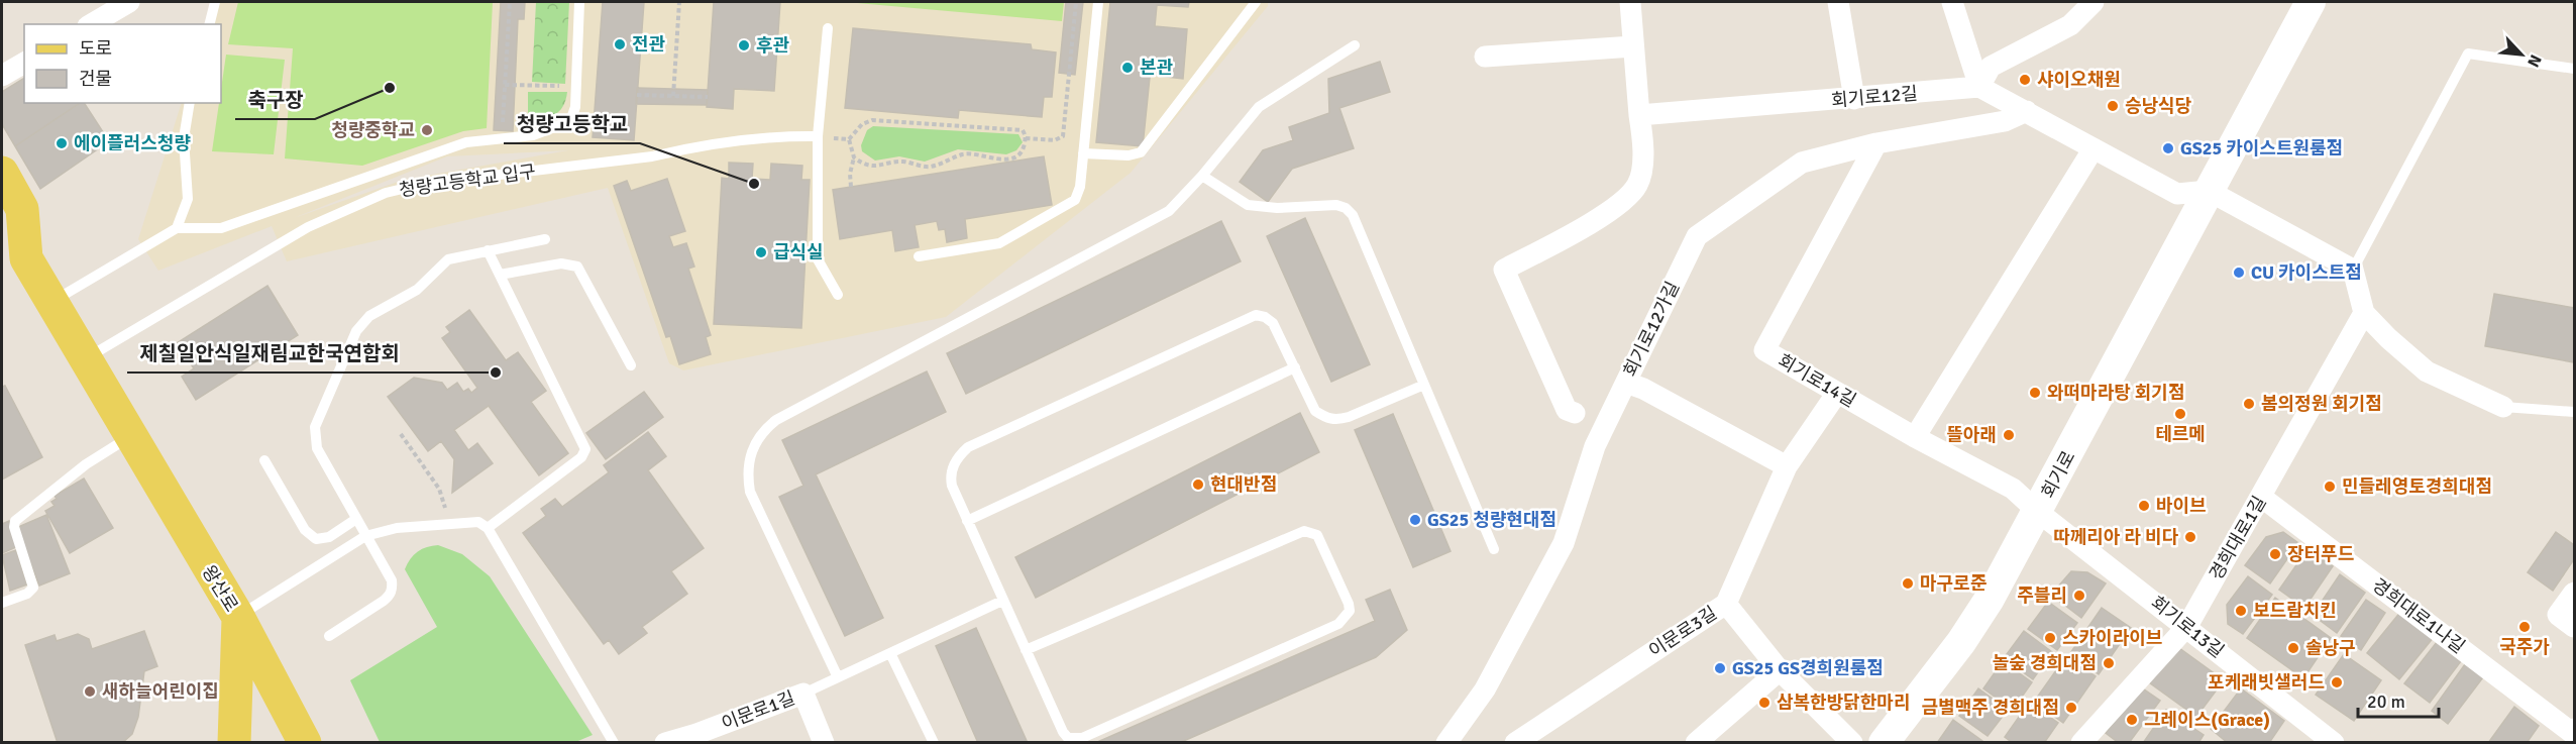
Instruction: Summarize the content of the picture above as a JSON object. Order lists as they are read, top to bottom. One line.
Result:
{"streets":{"main road":["회기로","왕산로"],"street":["회기로12길","회기로12가길","회기로14길","경희대로1길","경희대로1나길","회기로13길","이문로3길","이문로1길"],"lane":["청량고등학교 입구"]},"crossings":[["청량고등학교 입구","왕산로"],["회기로12가길","회기로14길"],["회기로14길","회기로"],["회기로14길","회기로13길"],["회기로14길","이문로3길"],["회기로","회기로13길"],["경희대로1길","경희대로1나길"],["경희대로1길","회기로13길"]],"places":["전관","후관","본관","샤이오채원","축구장","승낭식당","청량중학교","에이플러스청량","GS25 카이스트원룸점","청량고등학교","급식실","CU 카이스트점","제칠일안식일재림교한국연합회","와떠마라탕 회기점","봄의정원 회기점","테르메","뜰아래","현대반점","민들레영토경희대점","바이브","GS25 청량현대점","따께리아 라 비다","장터푸드","마구로준","주블리","보드람치킨","국주가","스카이라이브","솔낭구","놀숲 경희대점","GS25 GS경희원룸점","포케래빗샐러드","새하늘어린이집","삼복한방닭한마리","금별맥주 경희대점","그레이스(Grace)"],"legend":["도로","건물"],"scale_bar":"20 m","north":"bottom right"}
